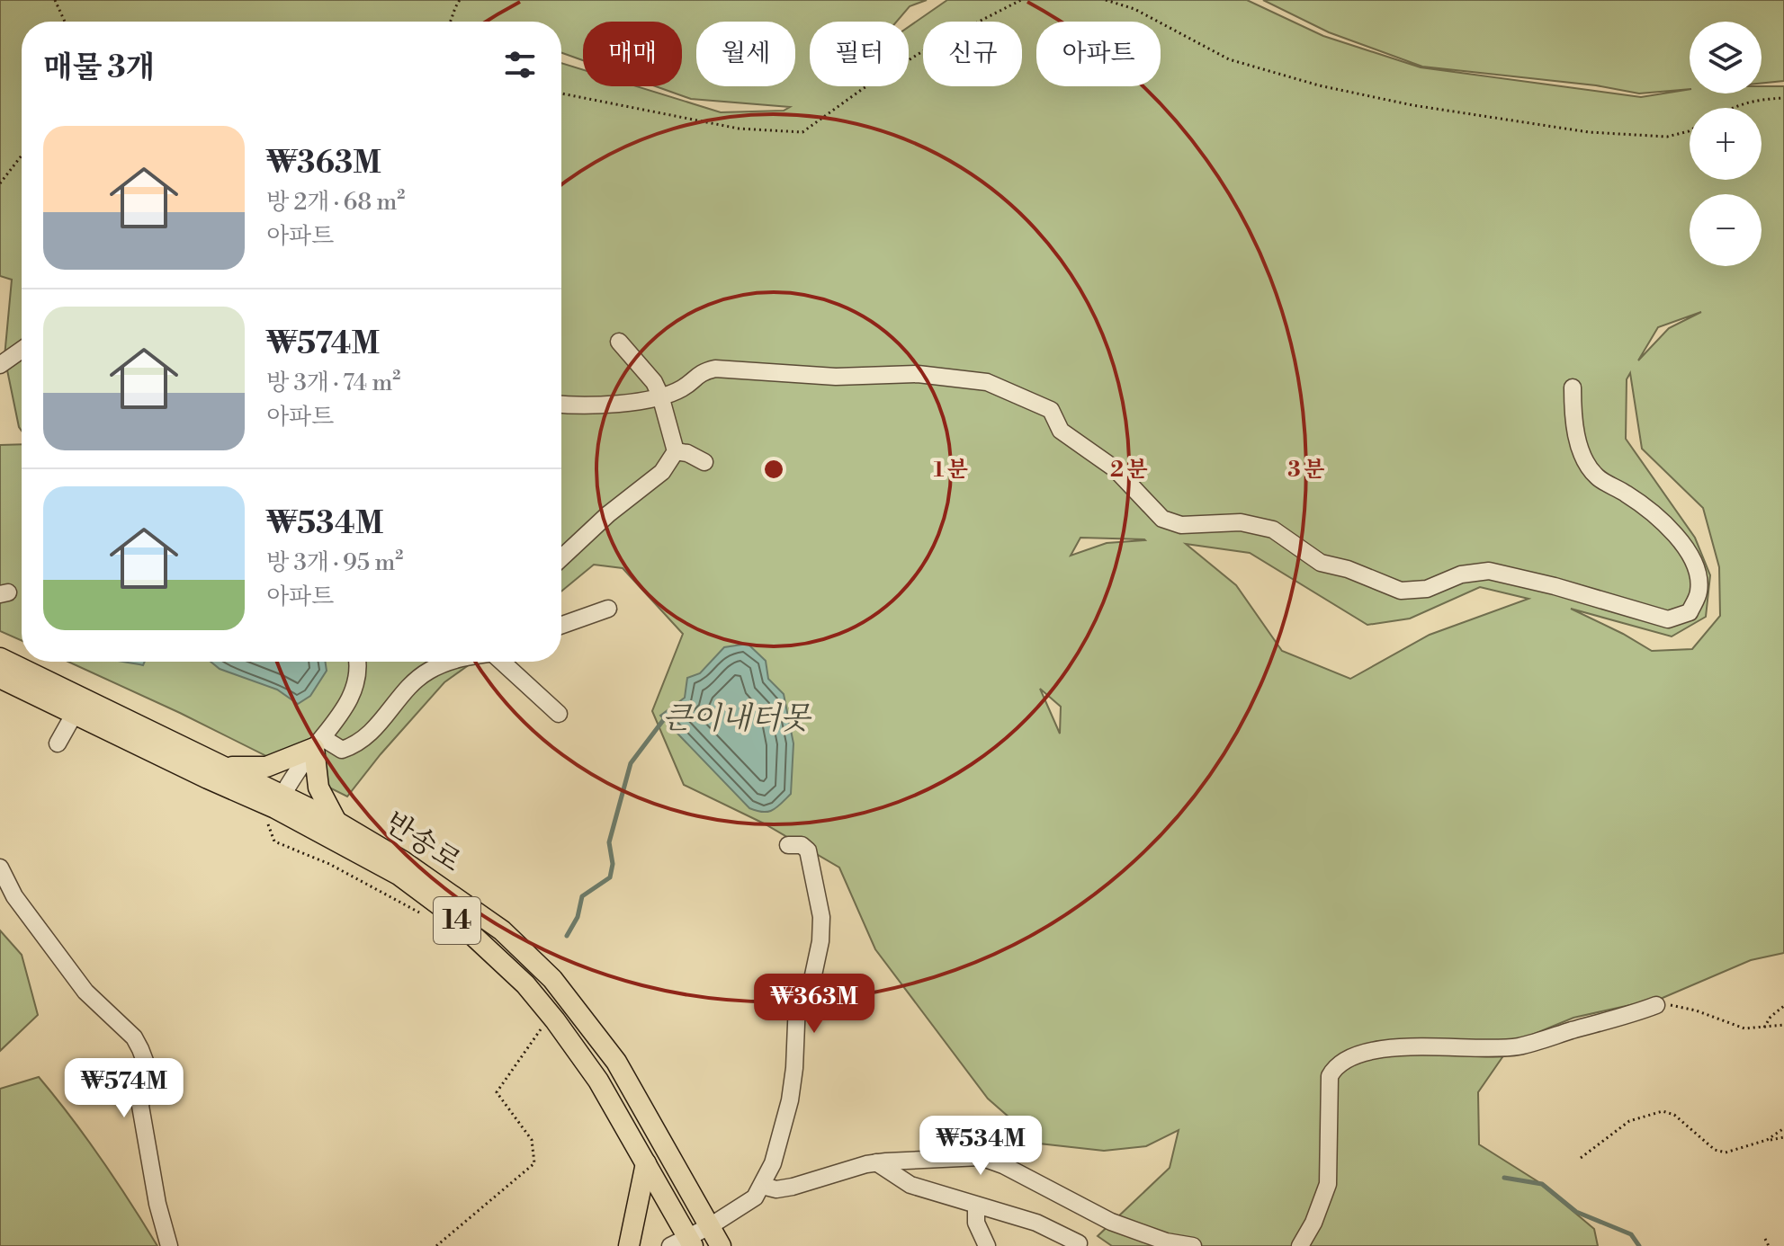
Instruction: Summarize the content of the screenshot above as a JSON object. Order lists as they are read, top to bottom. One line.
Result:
{"streets":{"main road":["반송로","14"]},"water":["큰이내터못"],"page":{"map_buttons":["+","−"],"chip":["매매","월세","필터","신규","아파트"],"heading":"매물 3개","list":[{"name":"₩363M","note":"방 2개 · 68 m² · 아파트"},{"name":"₩574M","note":"방 3개 · 74 m² · 아파트"},{"name":"₩534M","note":"방 3개 · 95 m² · 아파트"}],"price":["₩363M","₩574M","₩534M"]},"rings":["1 분","2 분","3 분"]}
